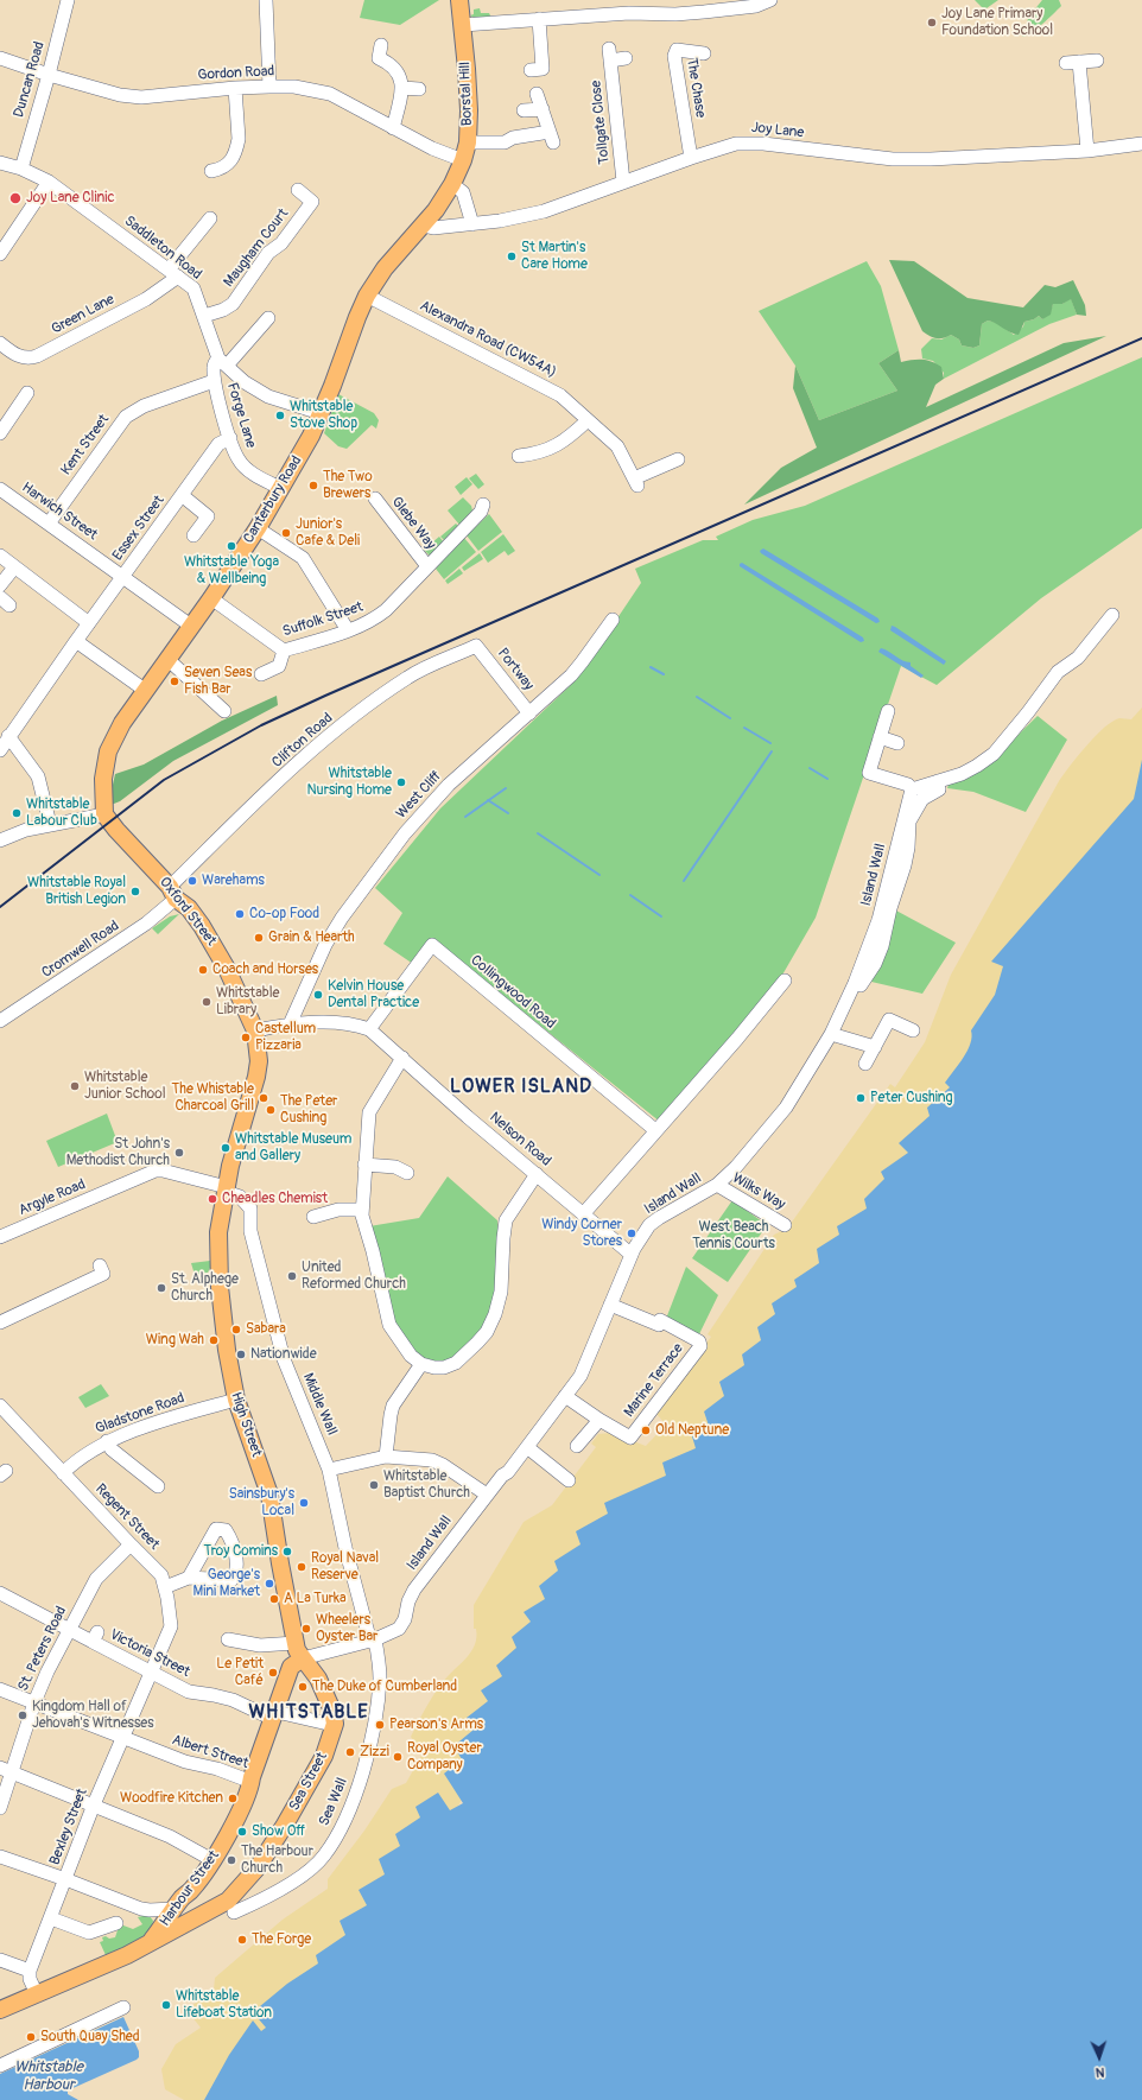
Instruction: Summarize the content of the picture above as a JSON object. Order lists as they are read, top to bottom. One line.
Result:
{"streets":{"main road":["Borstal Hill","Canterbury Road","Oxford Street","High Street","Sea Street","Harbour Street"],"street":["Gordon Road","Duncan Road","The Chase","Tollgate Close","Joy Lane","Saddleton Road","Maugham Court","Green Lane","Alexandra Road (CW54A)","Forge Lane","Kent Street","Harwich Street","Glebe Way","Essex Street","Suffolk Street","Portway","Clifton Road","West Cliff","Island Wall","Cromwell Road","Collingwood Road","Nelson Road","Wilks Way","Argyle Road","Marine Terrace","Middle Wall","Gladstone Road","Regent Street","St. Peters Road","Victoria Street","Albert Street","Sea Wall","Bexley Street"]},"crossings":[["Gordon Road","Duncan Road"],["Gordon Road","Borstal Hill"],["Duncan Road","Saddleton Road"],["The Chase","Joy Lane"],["Borstal Hill","Canterbury Road"],["Tollgate Close","Joy Lane"],["Joy Lane","Canterbury Road"],["Saddleton Road","Maugham Court"],["Saddleton Road","Green Lane"],["Saddleton Road","Forge Lane"],["Saddleton Road","Canterbury Road"],["Alexandra Road (CW54A)","Canterbury Road"],["Forge Lane","Kent Street"],["Forge Lane","Canterbury Road"],["Forge Lane","Essex Street"],["Kent Street","Harwich Street"],["Canterbury Road","Harwich Street"],["Canterbury Road","Suffolk Street"],["Canterbury Road","Oxford Street"],["Harwich Street","Essex Street"],["Glebe Way","Suffolk Street"],["Portway","Clifton Road"],["Portway","West Cliff"],["Clifton Road","Oxford Street"],["Clifton Road","Cromwell Road"],["West Cliff","Nelson Road"],["Island Wall","Nelson Road"],["Island Wall","Wilks Way"],["Island Wall","Marine Terrace"],["Island Wall","Middle Wall"],["Island Wall","High Street"],["Island Wall","Sea Wall"],["Island Wall","Harbour Street"],["Oxford Street","Cromwell Road"],["Oxford Street","Nelson Road"],["Oxford Street","Argyle Road"],["Oxford Street","Middle Wall"],["Oxford Street","High Street"],["Collingwood Road","Nelson Road"],["Argyle Road","Middle Wall"],["Argyle Road","High Street"],["Middle Wall","High Street"],["Middle Wall","Sea Wall"],["Gladstone Road","High Street"],["Gladstone Road","Regent Street"],["High Street","Harbour Street"],["Regent Street","St. Peters Road"],["Regent Street","Victoria Street"],["Regent Street","Bexley Street"],["St. Peters Road","Victoria Street"],["St. Peters Road","Albert Street"],["Victoria Street","Sea Street"],["Victoria Street","Bexley Street"],["Victoria Street","Harbour Street"],["Albert Street","Bexley Street"],["Albert Street","Harbour Street"],["Sea Street","Harbour Street"]],"districts":["LOWER ISLAND","WHITSTABLE"],"water":["Whitstable Harbour"],"parks":["West Beach Tennis Courts"],"places":["Joy Lane Primary Foundation School","Joy Lane Clinic","St Martin's Care Home","Whitstable Stove Shop","The Two Brewers","Junior's Cafe & Deli","Whitstable Yoga & Wellbeing","Seven Seas Fish Bar","Whitstable Nursing Home","Whitstable Labour Club","Warehams","Whitstable Royal British Legion","Co-op Food","Grain & Hearth","Coach and Horses","Kelvin House Dental Practice","Whitstable Library","Castellum Pizzaria","Whitstable Junior School","The Whistable Charcoal Grill","Peter Cushing","The Peter Cushing","Whitstable Museum and Gallery","St John's Methodist Church","Cheadles Chemist","Windy Corner Stores","United Reformed Church","St. Alphege Church","Sabara","Wing Wah","Nationwide","Old Neptune","Whitstable Baptist Church","Sainsbury's Local","Troy Comins","Royal Naval Reserve","George's Mini Market","A La Turka","Wheelers Oyster Bar","Le Petit Café","The Duke of Cumberland","Kingdom Hall of Jehovah's Witnesses","Pearson's Arms","Zizzi","Royal Oyster Company","Woodfire Kitchen","Show Off","The Harbour Church","The Forge","Whitstable Lifeboat Station","South Quay Shed"],"north":"bottom"}
